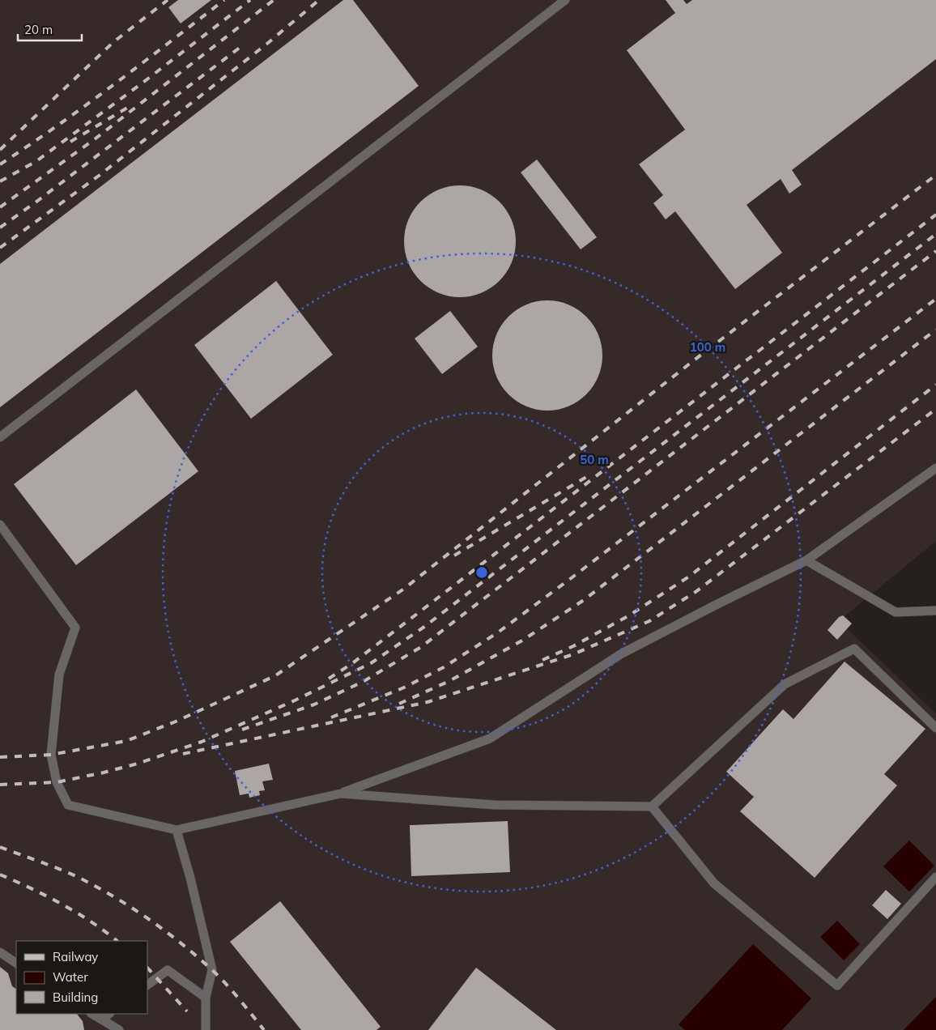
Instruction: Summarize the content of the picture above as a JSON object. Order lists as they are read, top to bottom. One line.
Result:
{"legend":["Railway","Water","Building"],"scale_bar":"20 m","rings":["100 m","50 m"]}
